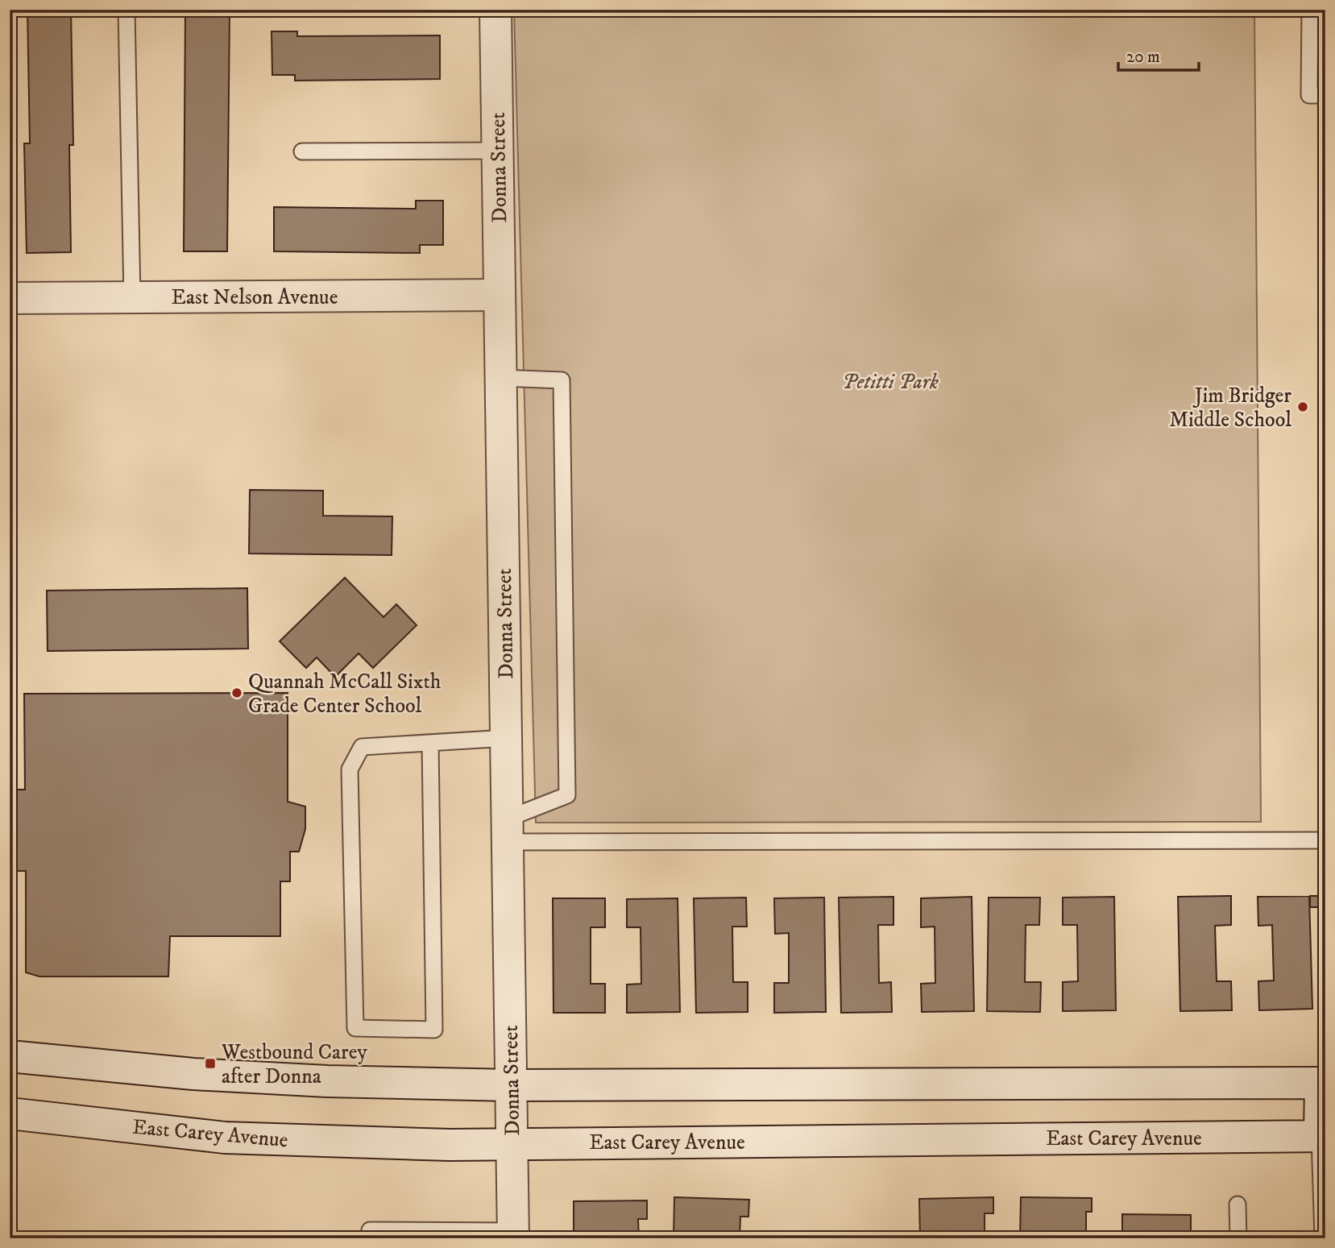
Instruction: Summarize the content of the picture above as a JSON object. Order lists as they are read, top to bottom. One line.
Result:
{"streets":{"main road":["Donna Street","East Nelson Avenue","East Carey Avenue"]},"crossings":[["Donna Street","East Nelson Avenue"],["Donna Street","East Carey Avenue"]],"parks":["Petitti Park"],"places":{"other":["Jim Bridger Middle School","Quannah McCall Sixth Grade Center School"],"transit":["Westbound Carey after Donna"]},"scale_bar":"20 m"}
